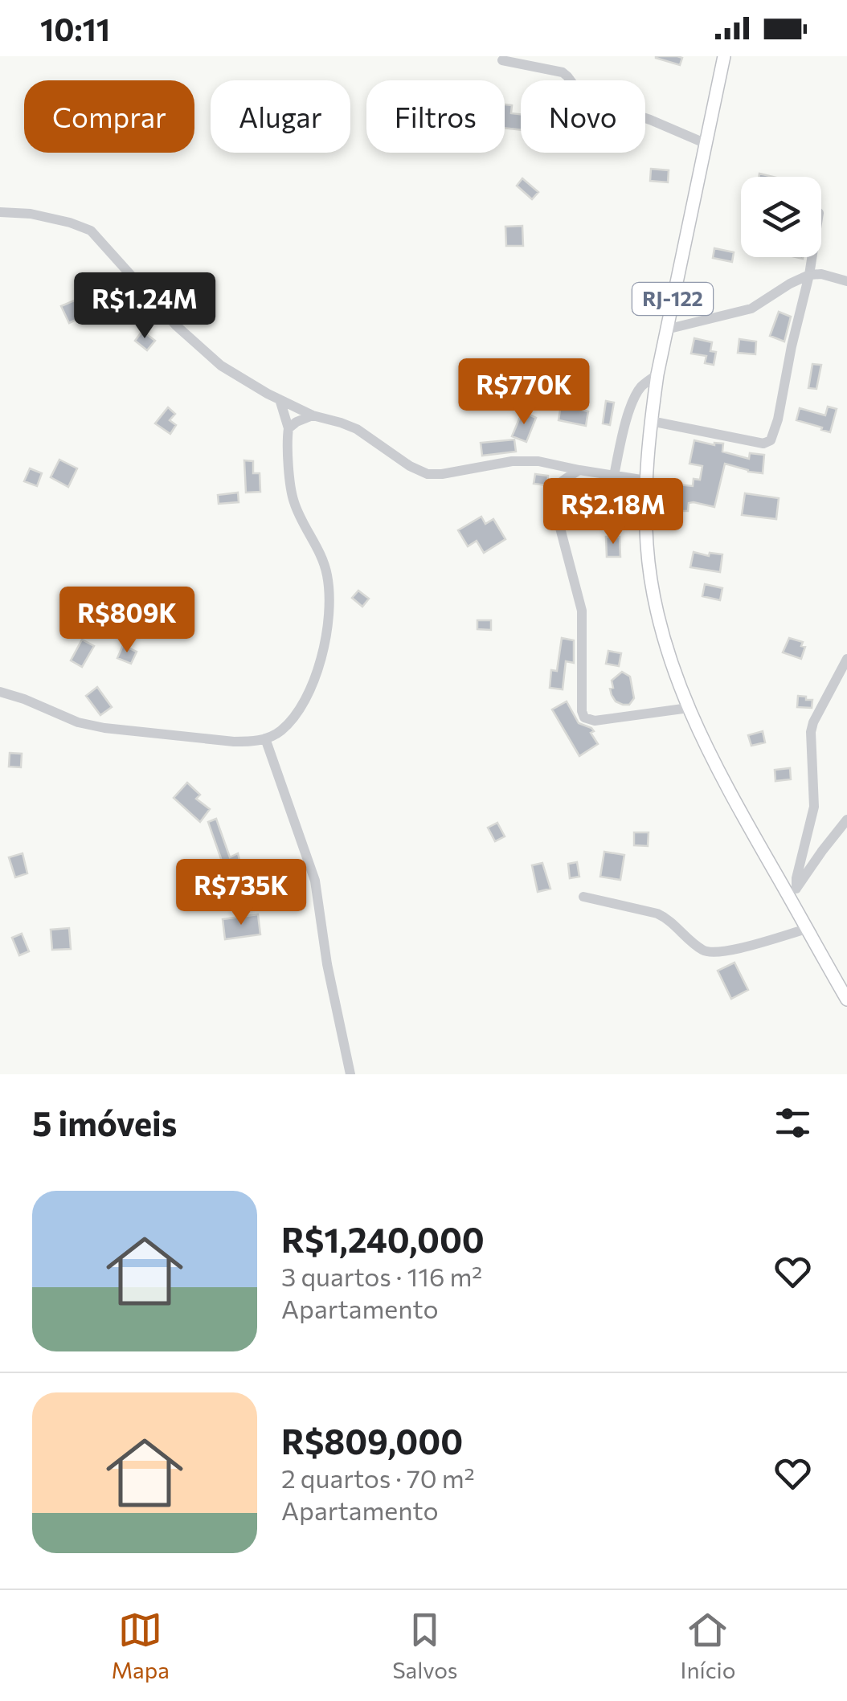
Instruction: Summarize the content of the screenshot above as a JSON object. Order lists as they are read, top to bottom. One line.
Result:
{"streets":{"main road":["RJ-122"]},"page":{"status":"10:11","chip":["Comprar","Alugar","Filtros","Novo"],"price":["R$1.24M","R$770K","R$2.18M","R$809K","R$735K"],"heading":"5 imóveis","list":[{"name":"R$1,240,000","note":"3 quartos · 116 m² · Apartamento"},{"name":"R$809,000","note":"2 quartos · 70 m² · Apartamento"}],"tabs":["Mapa","Salvos","Início"]}}
